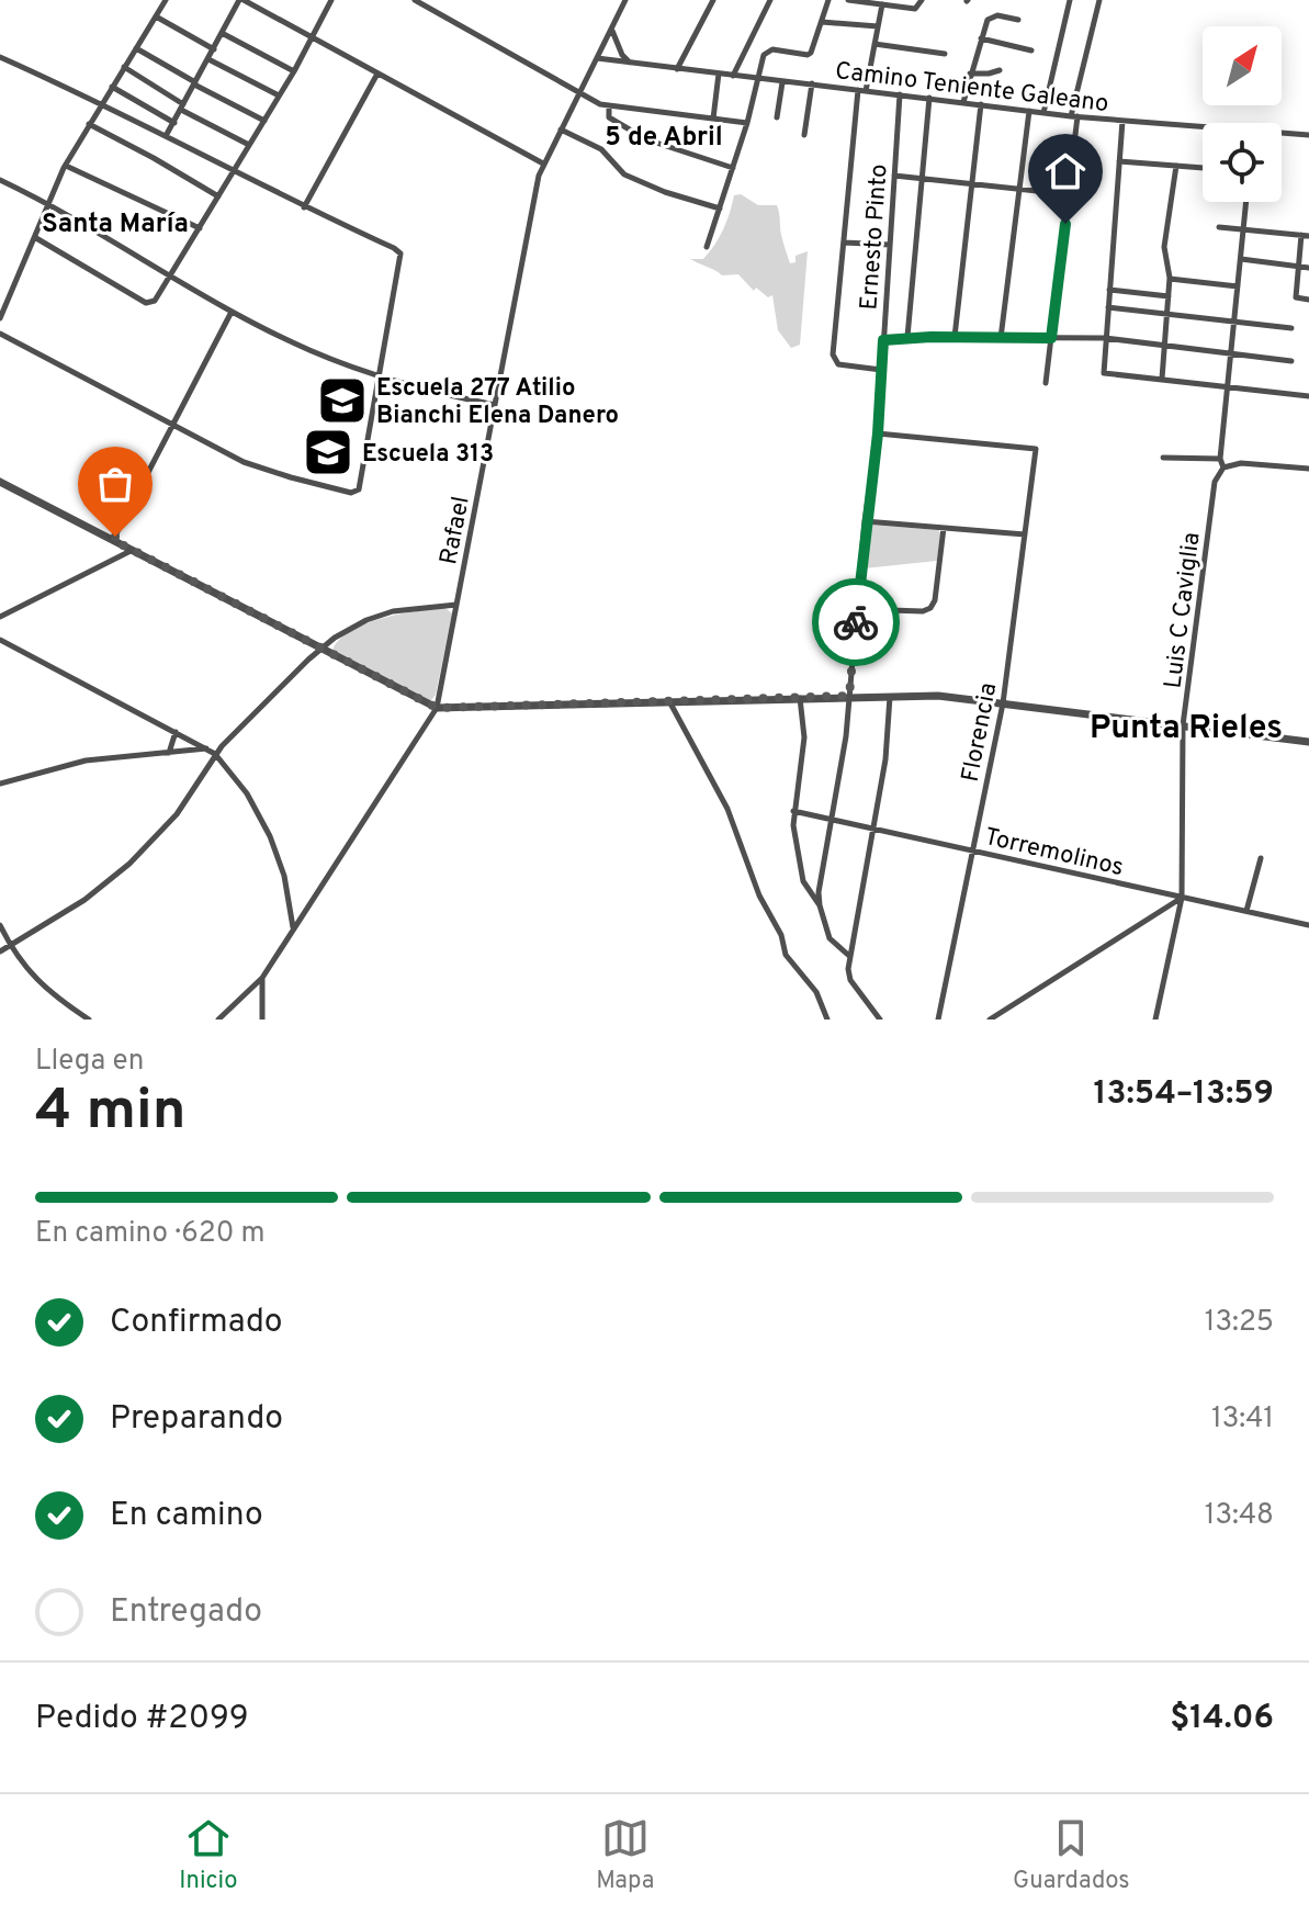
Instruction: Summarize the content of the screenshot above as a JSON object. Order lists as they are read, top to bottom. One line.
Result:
{"streets":{"street":["Camino Teniente Galeano","Ernesto Pinto","Rafael","Luis C Caviglia","Florencia","Torremolinos"]},"crossings":[["Camino Teniente Galeano","Ernesto Pinto"],["Camino Teniente Galeano","Rafael"],["Ernesto Pinto","Florencia"],["Ernesto Pinto","Torremolinos"],["Luis C Caviglia","Torremolinos"],["Florencia","Torremolinos"]],"districts":["5 de Abril","Santa María","Punta Rieles"],"places":{"school or university":["Escuela 277 Atilio Bianchi Elena Danero","Escuela 313"]},"north":"top right","page":{"heading":["4 min","Llega en","13:54–13:59"],"panel":["Pedido #2099","$14.06"],"bar":"En camino · 620 m","list":[["Confirmado","13:25"],["Preparando","13:41"],["En camino","13:48"],"Entregado"],"tabs":["Inicio","Mapa","Guardados"]}}
